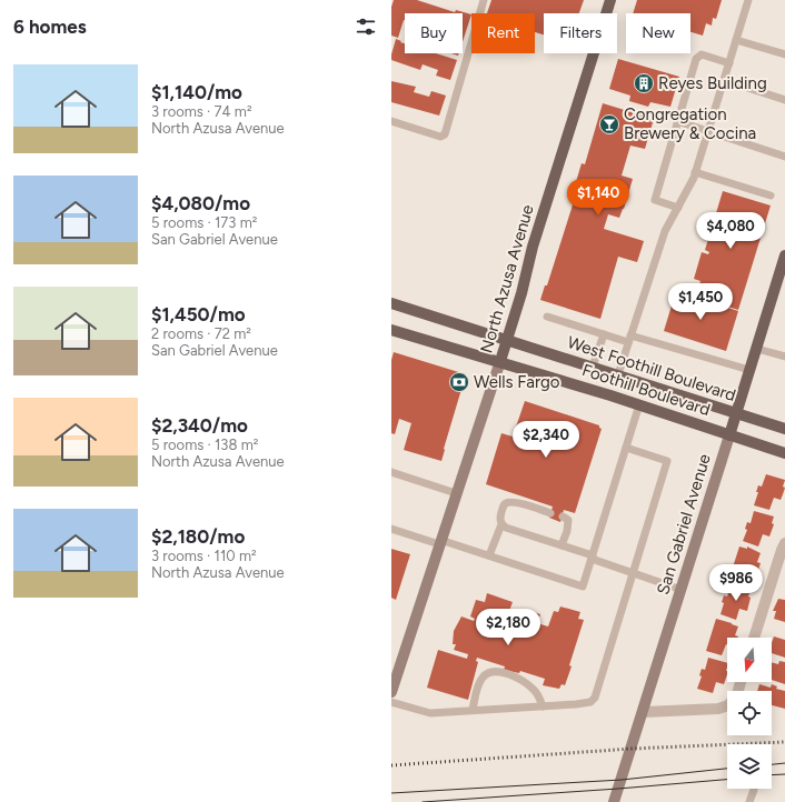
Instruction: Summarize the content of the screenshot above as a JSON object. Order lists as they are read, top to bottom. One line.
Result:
{"streets":{"main road":["North Azusa Avenue","West Foothill Boulevard","Foothill Boulevard","San Gabriel Avenue"]},"crossings":[["North Azusa Avenue","West Foothill Boulevard"],["North Azusa Avenue","Foothill Boulevard"],["West Foothill Boulevard","San Gabriel Avenue"],["Foothill Boulevard","San Gabriel Avenue"]],"places":{"building":["Reyes Building"],"bar":["Congregation Brewery & Cocina"],"bank":["Wells Fargo"]},"north":"bottom","page":{"heading":"6 homes","chip":["Buy","Rent","Filters","New"],"list":[{"name":"$1,140/mo","note":"3 rooms · 74 m² · North Azusa Avenue"},{"name":"$4,080/mo","note":"5 rooms · 173 m² · San Gabriel Avenue"},{"name":"$1,450/mo","note":"2 rooms · 72 m² · San Gabriel Avenue"},{"name":"$2,340/mo","note":"5 rooms · 138 m² · North Azusa Avenue"},{"name":"$2,180/mo","note":"3 rooms · 110 m² · North Azusa Avenue"}],"price":["$1,140","$4,080","$1,450","$2,340","$986","$2,180"]}}
